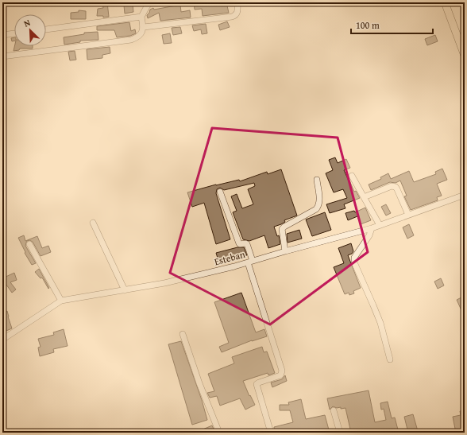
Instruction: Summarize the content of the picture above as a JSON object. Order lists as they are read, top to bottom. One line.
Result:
{"streets":{"street":["Esteban"]},"scale_bar":"100 m","north":"top left"}
